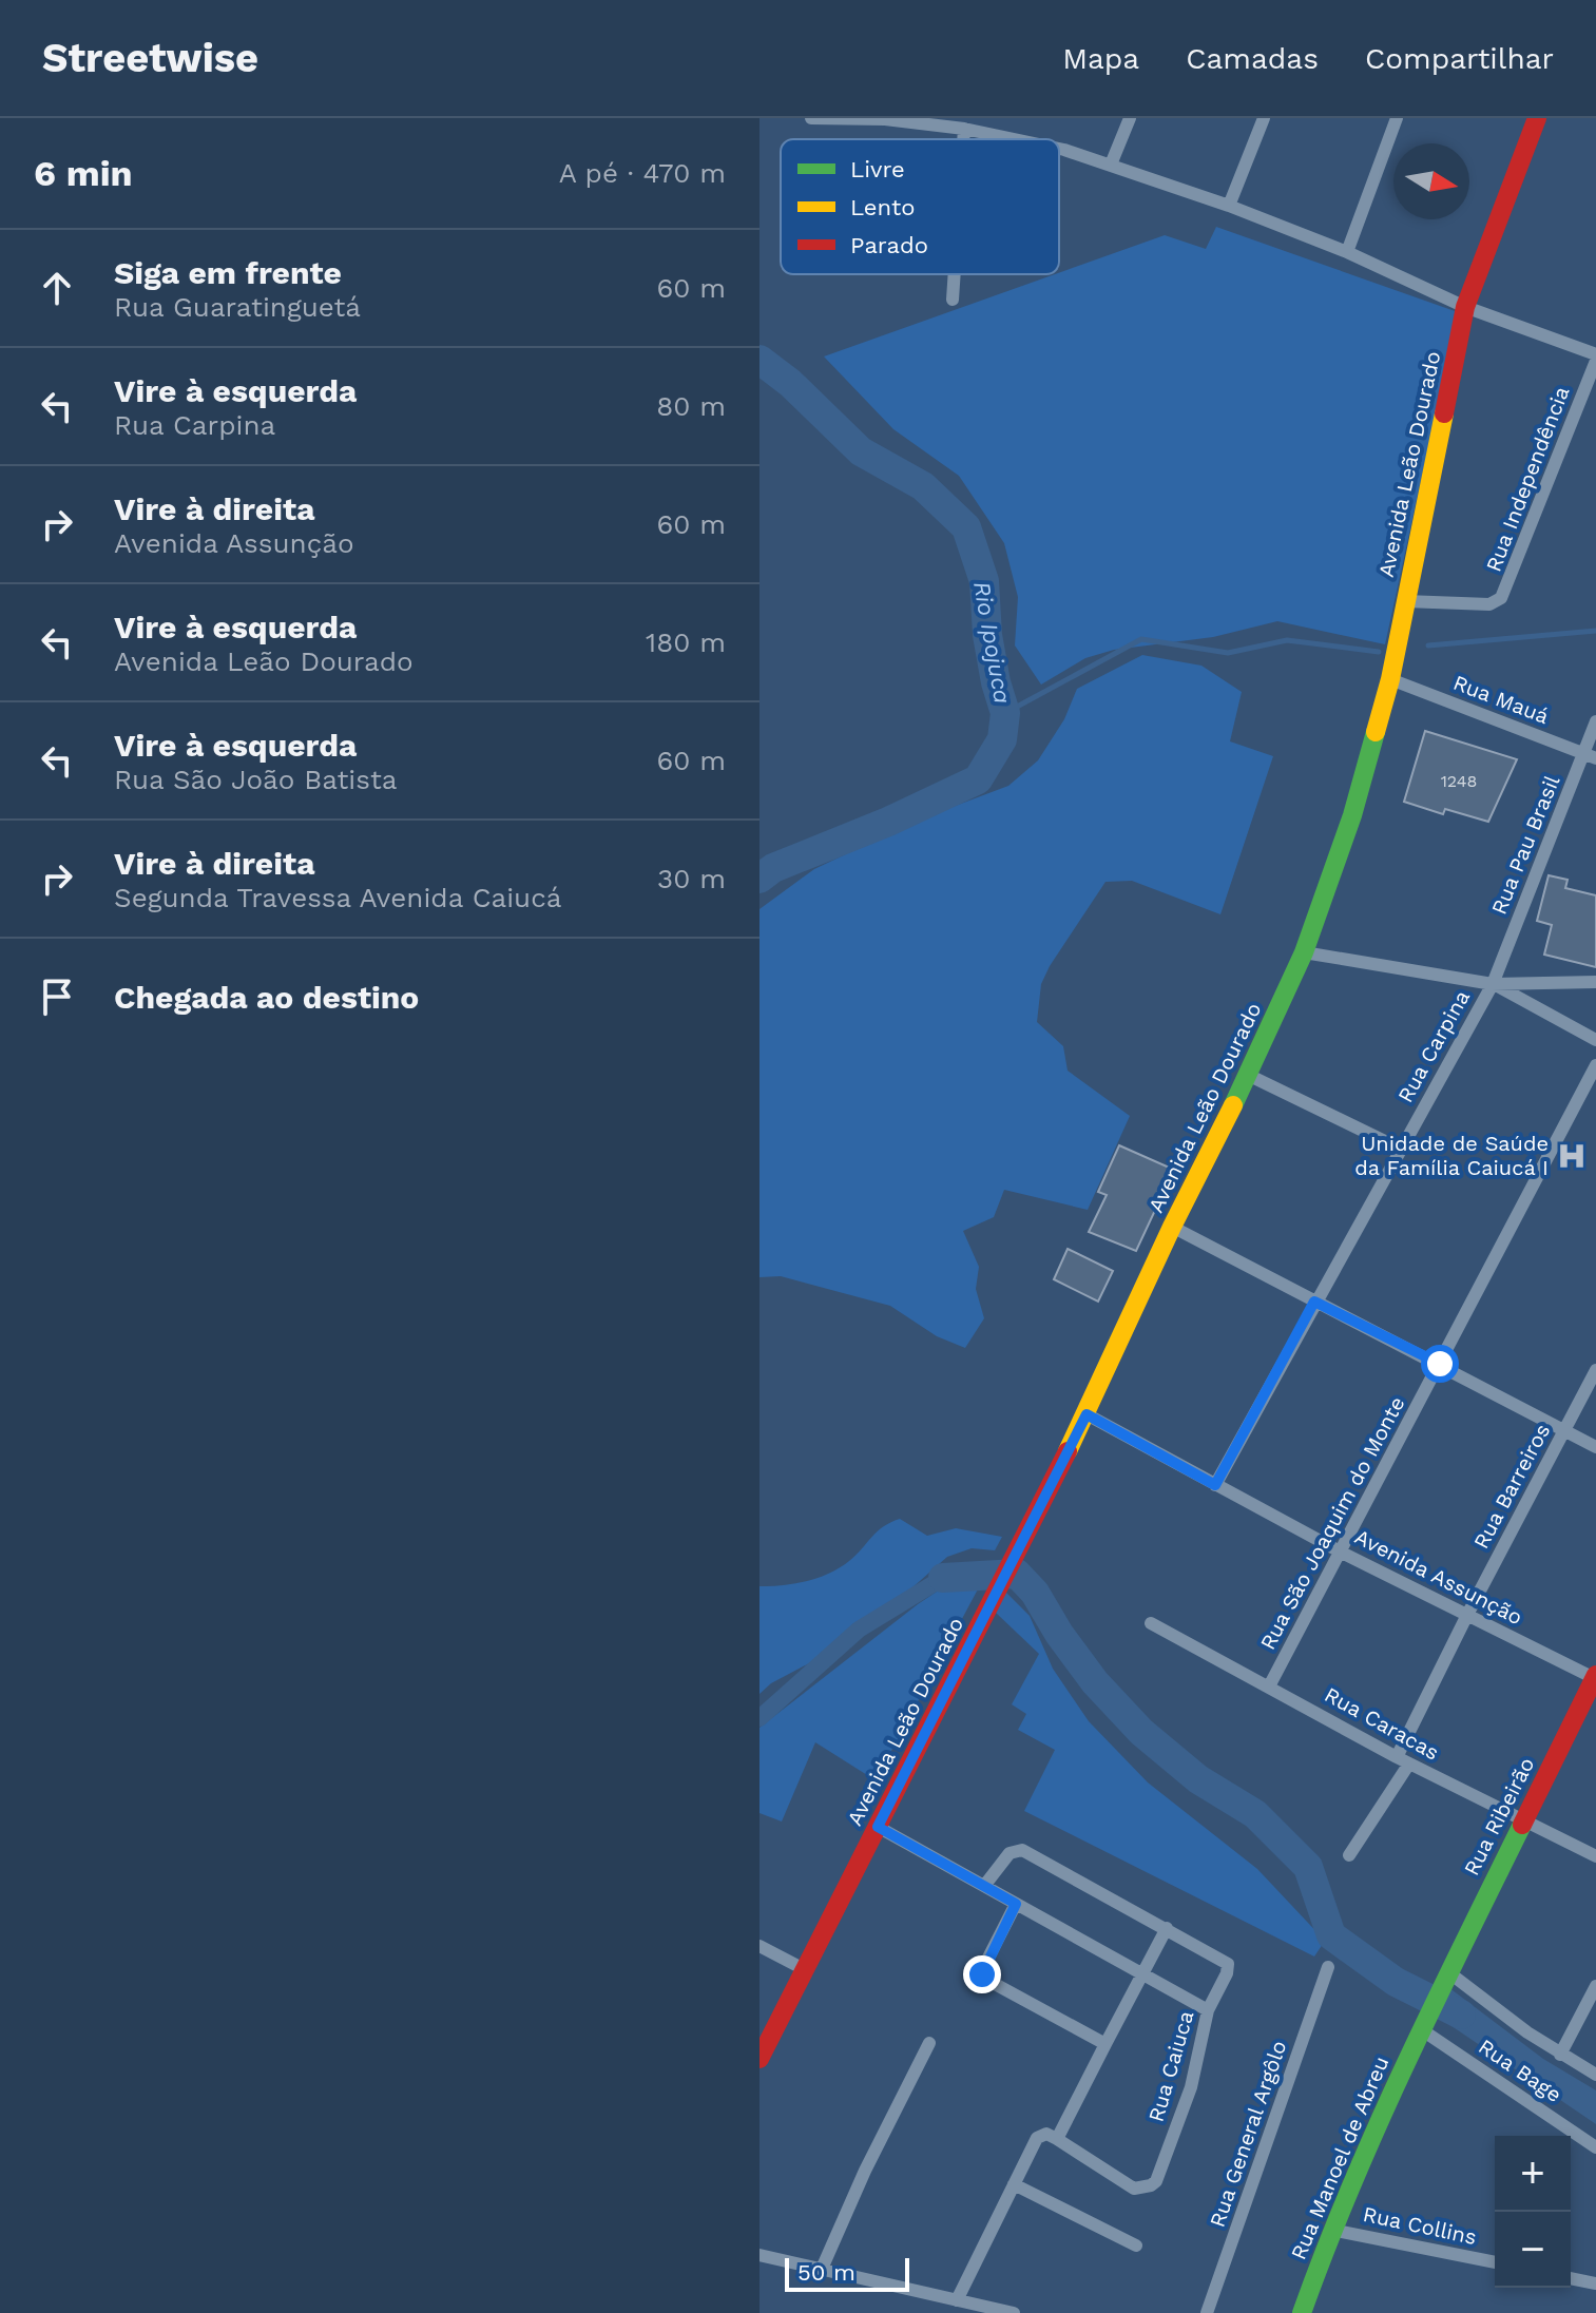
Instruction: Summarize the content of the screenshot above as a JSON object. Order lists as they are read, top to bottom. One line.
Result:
{"streets":{"main road":["Avenida Leão Dourado","Rua Ribeirão","Rua Manoel de Abreu"],"street":["Rua Independência","Rua Mauá","Rua Pau Brasil","Rua Carpina","Rua Barreiros","Rua São Joaquim do Monte","Avenida Assunção","Rua Caracas","Rua Caiuca","Rua Bage","Rua General Argôlo","Rua Collins"]},"crossings":[["Avenida Leão Dourado","Rua Independência"],["Avenida Leão Dourado","Rua Mauá"],["Avenida Leão Dourado","Avenida Assunção"],["Rua Mauá","Rua Pau Brasil"],["Rua Pau Brasil","Rua Carpina"],["Rua Carpina","Avenida Assunção"],["Rua Barreiros","Avenida Assunção"],["Rua Barreiros","Rua Caracas"],["Rua São Joaquim do Monte","Avenida Assunção"],["Rua São Joaquim do Monte","Rua Caracas"],["Avenida Assunção","Rua Ribeirão"],["Rua Caracas","Rua Ribeirão"],["Rua Ribeirão","Rua Bage"],["Rua Ribeirão","Rua Manoel de Abreu"],["Rua Bage","Rua Manoel de Abreu"],["Rua Manoel de Abreu","Rua Collins"]],"water":["Rio Ipojuca"],"places":{"hospital":["Unidade de Saúde da Família Caiucá I"]},"house_numbers":["1248"],"legend":["Livre","Lento","Parado"],"scale_bar":"50 m","north":"right","page":{"header":"Streetwise","nav":["Mapa","Camadas","Compartilhar"],"heading":["6 min","A pé · 470 m"],"list":[["Siga em frente","Rua Guaratinguetá","60 m"],["Vire à esquerda","Rua Carpina","80 m"],["Vire à direita","Avenida Assunção","60 m"],["Vire à esquerda","Avenida Leão Dourado","180 m"],["Vire à esquerda","Rua São João Batista","60 m"],["Vire à direita","Segunda Travessa Avenida Caiucá","30 m"],"Chegada ao destino"],"map_buttons":["+","−"],"scale":"50 m"}}
